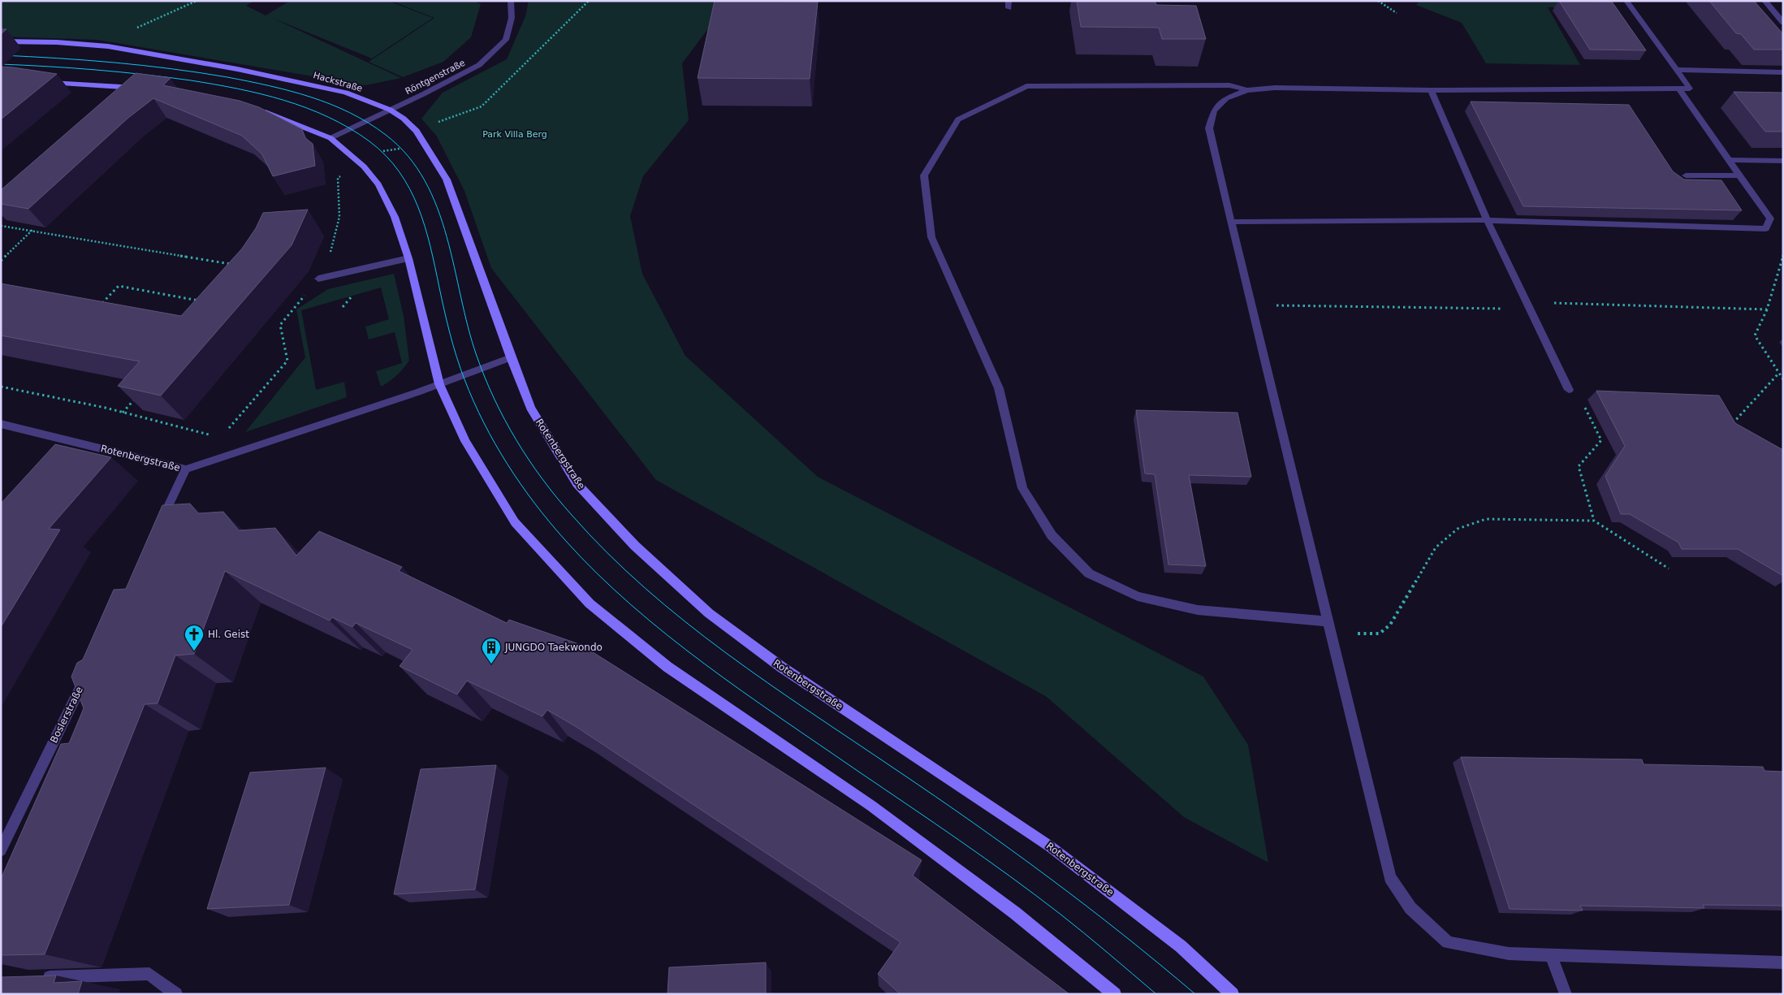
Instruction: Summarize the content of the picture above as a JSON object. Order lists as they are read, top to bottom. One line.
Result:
{"streets":{"main road":["Hackstraße","Rotenbergstraße"],"street":["Röntgenstraße","Boslerstraße"]},"crossings":[["Röntgenstraße","Hackstraße"],["Hackstraße","Rotenbergstraße"]],"parks":["Park Villa Berg"],"places":{"church":["Hl. Geist"],"building":["JUNGDO Taekwondo"]}}
